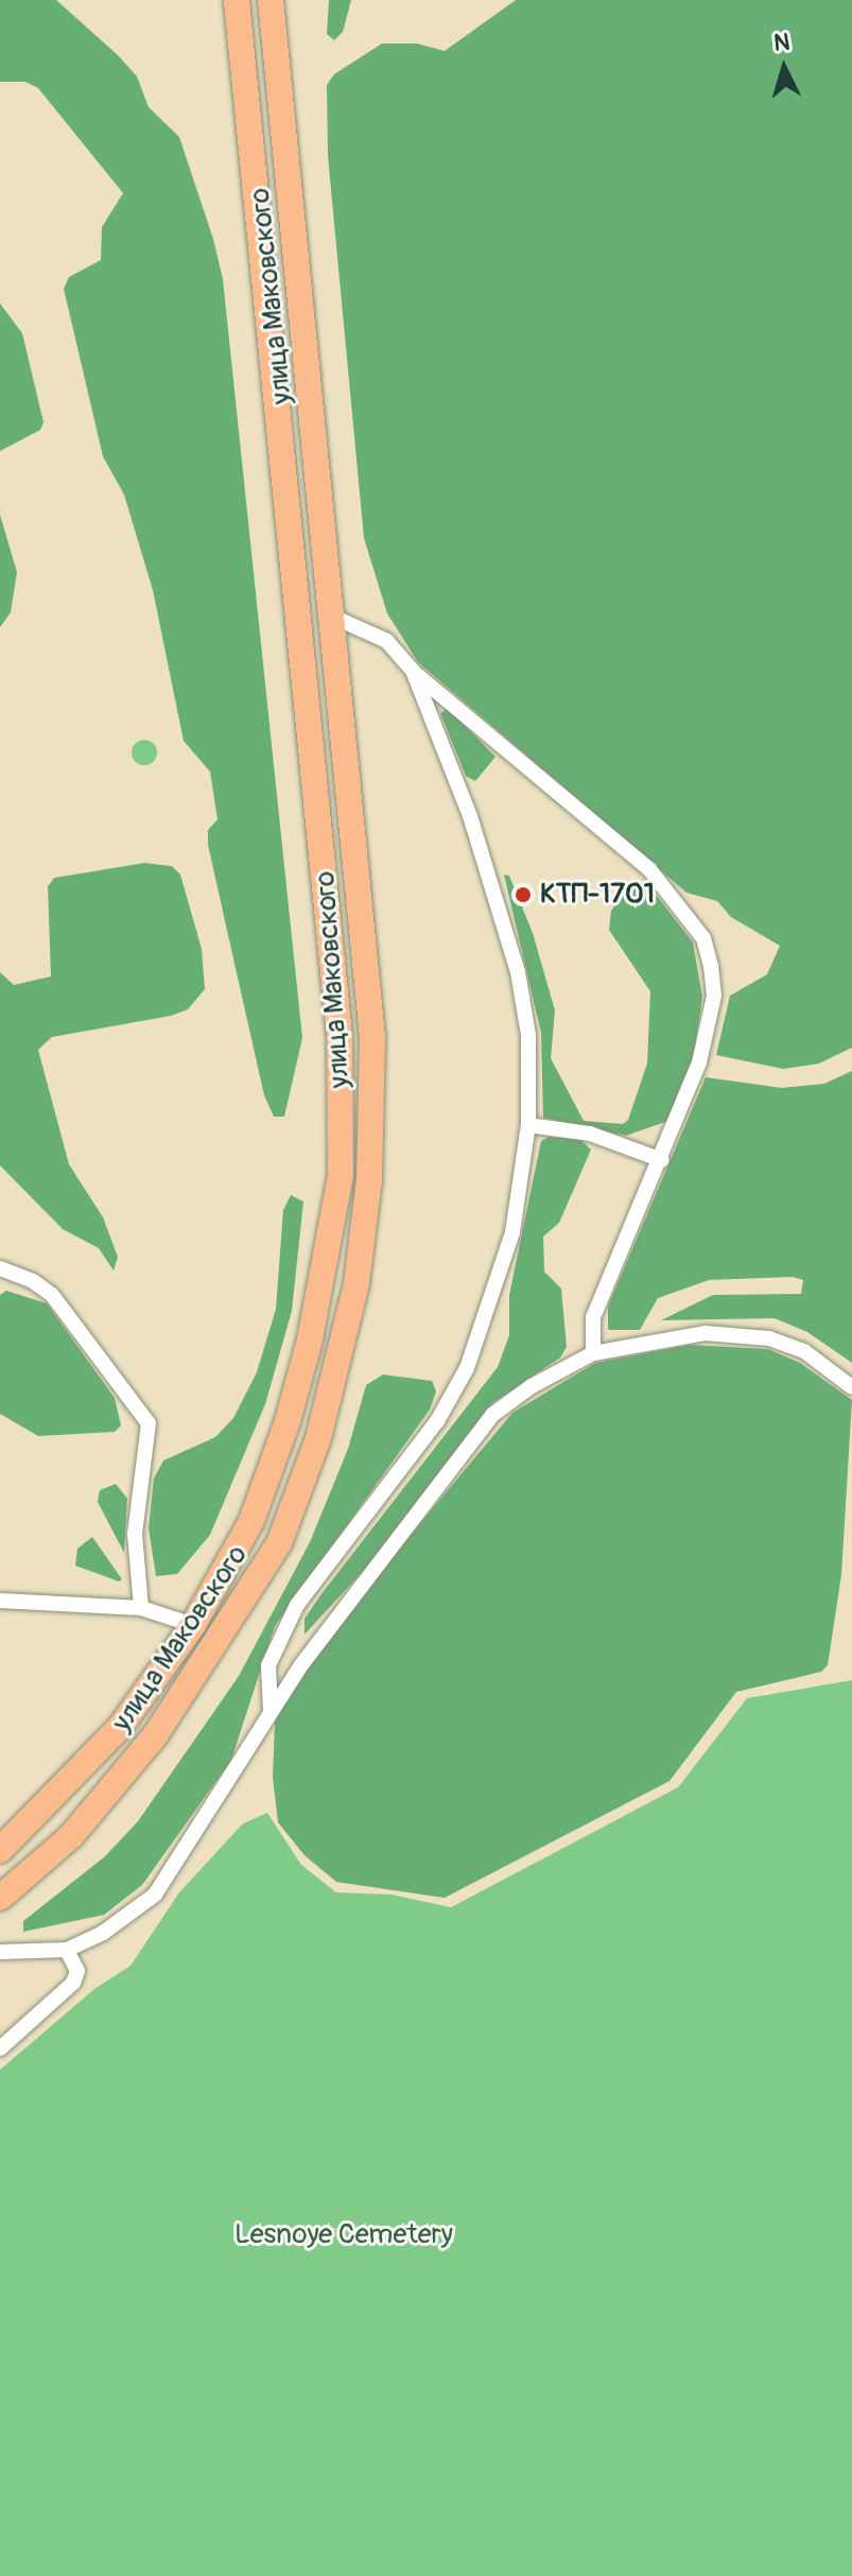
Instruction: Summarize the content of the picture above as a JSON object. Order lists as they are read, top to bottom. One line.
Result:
{"streets":{"highway":["улица Маковского"]},"parks":["Lesnoye Cemetery"],"places":["КТП-1701"],"north":"top"}
